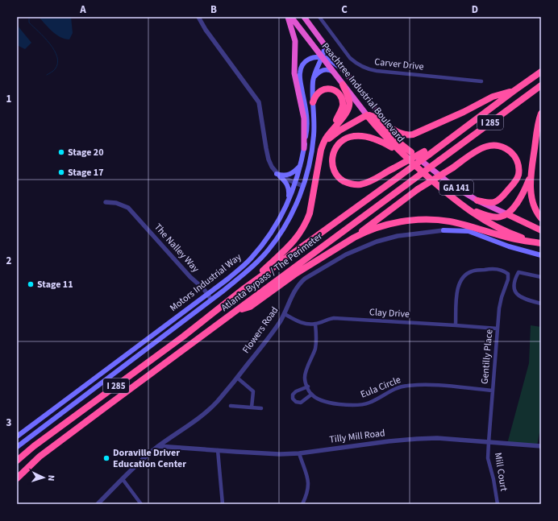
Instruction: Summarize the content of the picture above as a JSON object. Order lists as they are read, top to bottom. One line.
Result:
{"streets":{"highway":["Peachtree Industrial Boulevard","I 285","GA 141","Atlanta Bypass / The Perimeter"],"main road":["Motors Industrial Way","Flowers Road"],"street":["Carver Drive","The Nalley Way","Clay Drive","Gentilly Place","Eula Circle","Tilly Mill Road","Mill Court"]},"crossings":[["Peachtree Industrial Boulevard","Motors Industrial Way"],["I 285","Atlanta Bypass / The Perimeter"],["The Nalley Way","Motors Industrial Way"],["Clay Drive","Flowers Road"],["Clay Drive","Gentilly Place"],["Flowers Road","Tilly Mill Road"],["Gentilly Place","Eula Circle"],["Gentilly Place","Tilly Mill Road"],["Gentilly Place","Mill Court"],["Tilly Mill Road","Mill Court"]],"places":["Stage 20","Stage 17","Stage 11","Doraville Driver Education Center"],"north":"right","grid":{"columns":["A","B","C","D"],"rows":["1","2","3"]}}
